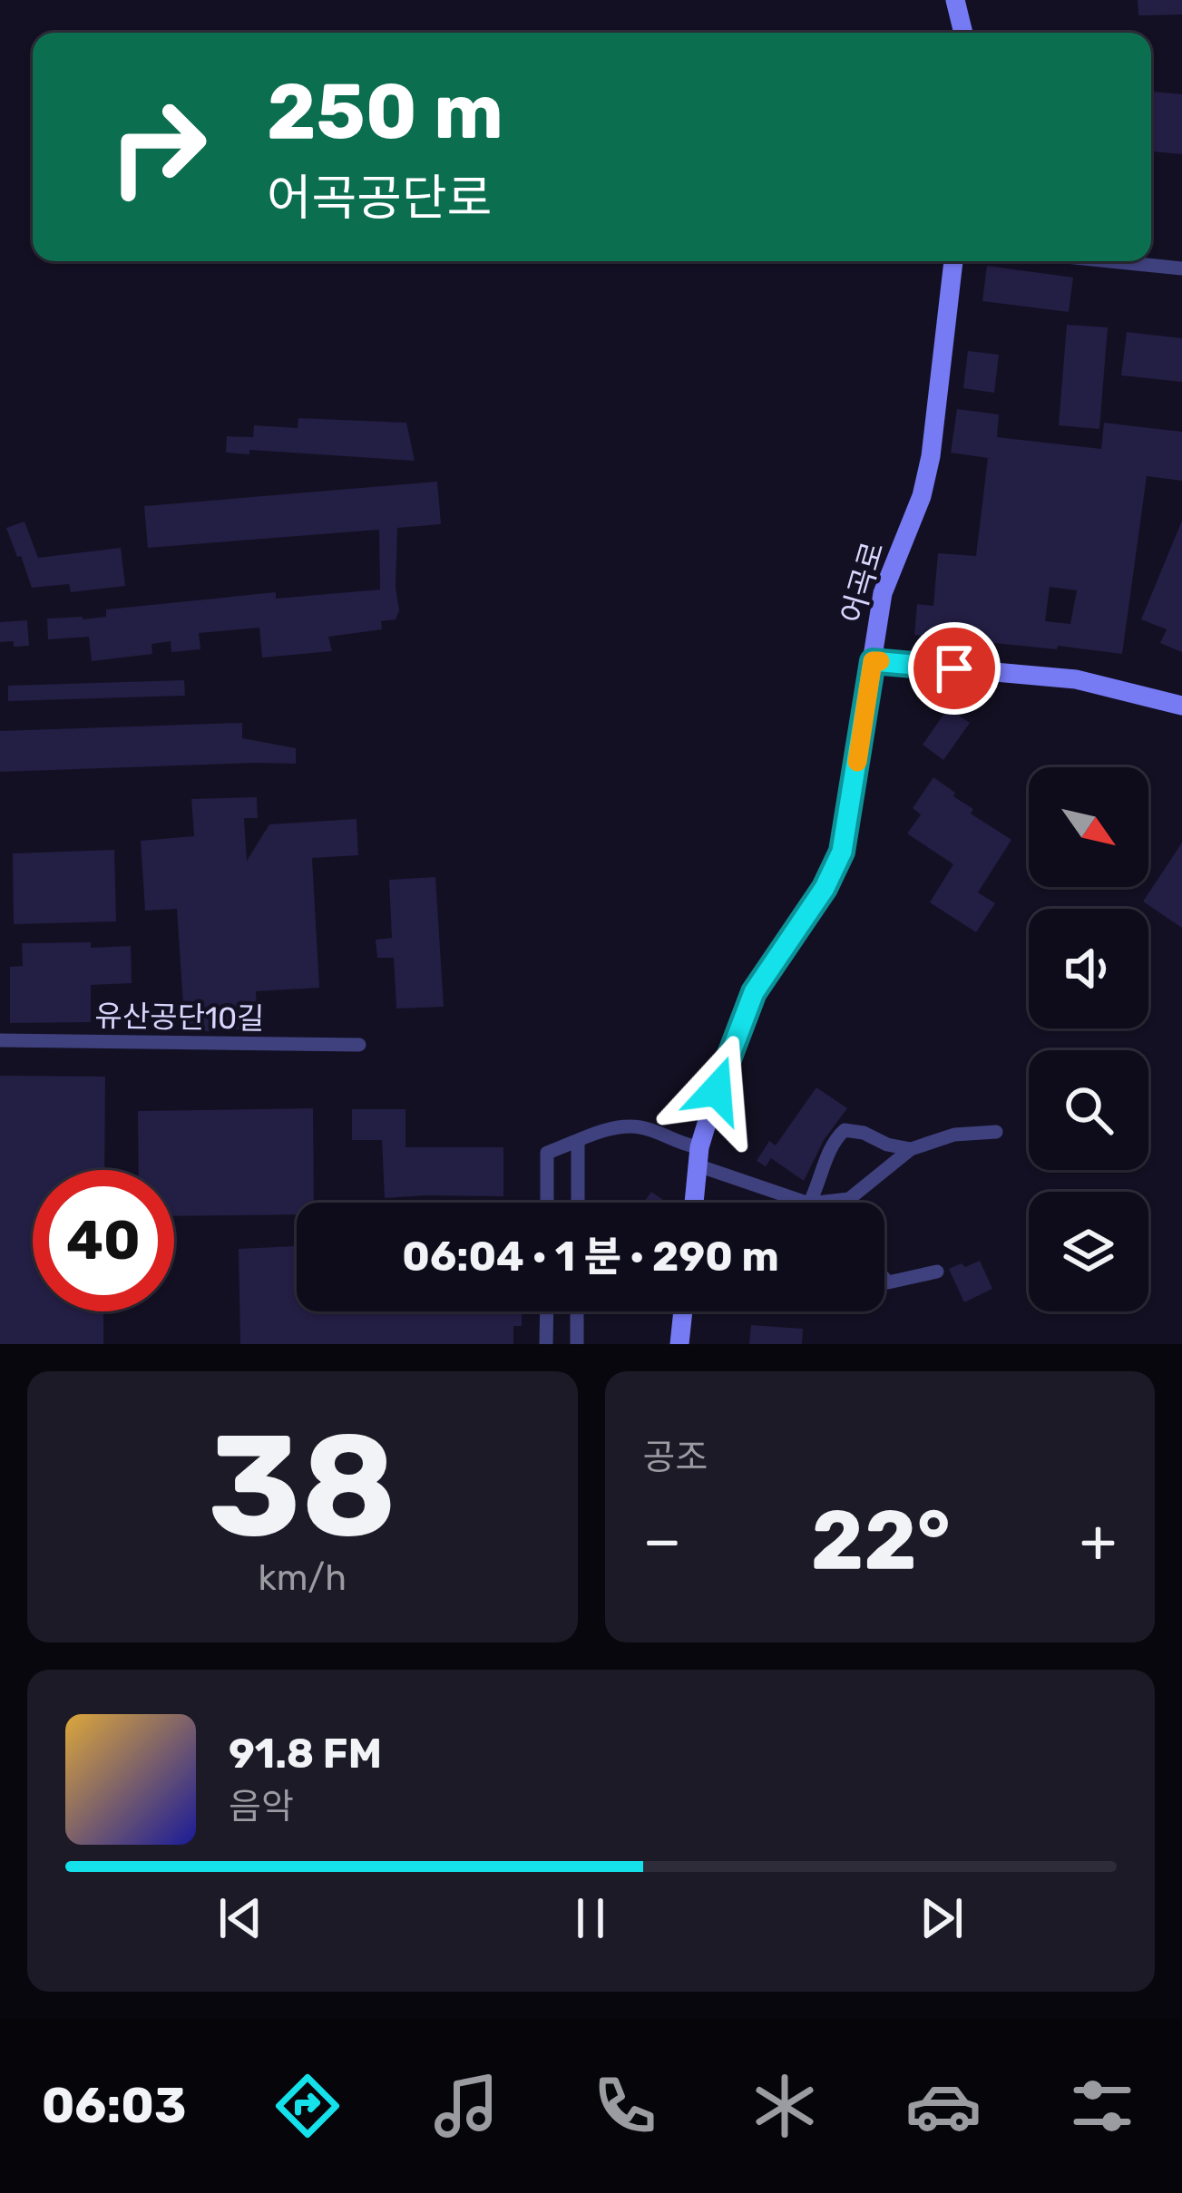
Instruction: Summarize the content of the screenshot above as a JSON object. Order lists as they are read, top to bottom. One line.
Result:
{"streets":{"street":["어곡로","유산공단10길"]},"north":"bottom right","page":{"turn":["250 m","어곡공단로"],"limit":"40","trip":"06:04 · 1 분 · 290 m","tile":[["38","km/h"],"공조"],"heat":["−","22°","+"],"song":["91.8 FM","음악"],"tabs":"06:03"}}
